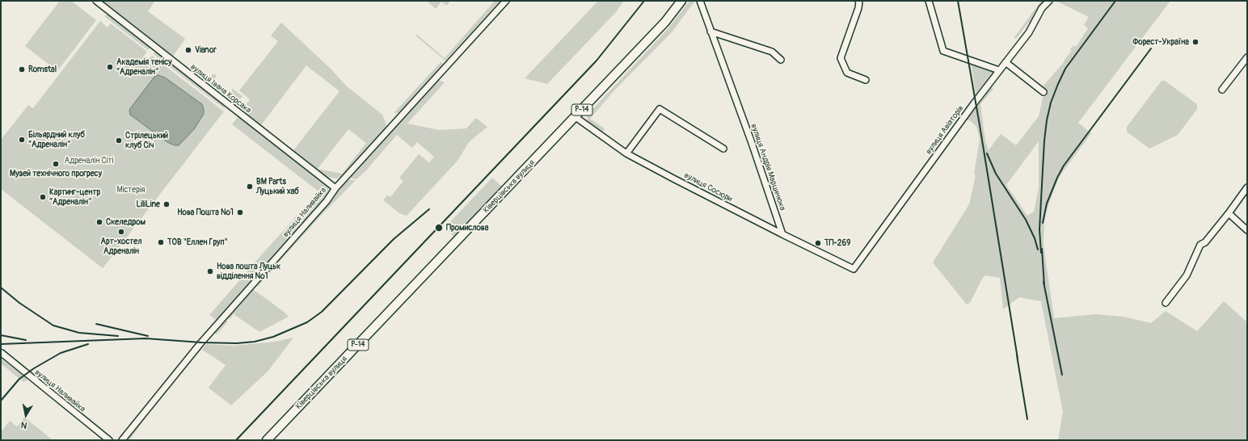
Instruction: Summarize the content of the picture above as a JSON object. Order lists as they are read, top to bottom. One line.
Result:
{"streets":{"main road":["Р-14","Ківерцівська вулиця"],"street":["вулиця Івана Корсака","вулиця Авіаторів","вулиця Андрія Марцинюка","вулиця Сосюри","вулиця Наливайка"]},"crossings":[["вулиця Івана Корсака","вулиця Наливайка"],["вулиця Авіаторів","вулиця Андрія Марцинюка"],["вулиця Авіаторів","вулиця Сосюри"],["вулиця Андрія Марцинюка","вулиця Сосюри"],["Ківерцівська вулиця","вулиця Сосюри"]],"parks":["Адреналін Сіті","Містерія"],"places":["Форест-Україна","Vianor","Академія тенісу “Адреналін”","Romstal","Більярдний клуб “Адреналін”","Стрілецький клуб Січ","Музей технічного прогресу","BM Parts Луцький хаб","Картинг-центр “Адреналін”","LiliLine","Нова Пошта №1","Скеледром","Промислова","Арт-хостел Адреналін","ТОВ \"Еллен Груп\"","ТП-269","Нова пошта Луцьк відділення №1"],"north":"bottom"}
